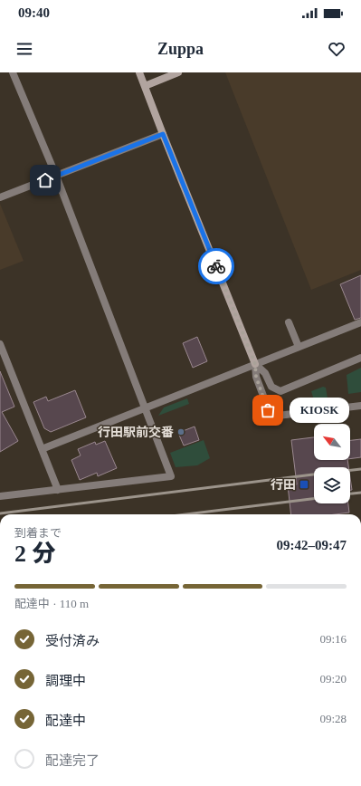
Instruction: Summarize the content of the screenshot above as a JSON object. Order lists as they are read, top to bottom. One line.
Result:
{"places":{"other":["KIOSK","行田駅前交番"],"transit":["行田"]},"north":"top left","page":{"status":"09:40","header":"Zuppa","bubble":"KIOSK","heading":["2 分","到着まで","09:42–09:47"],"bar":"配達中 · 110 m","list":[["受付済み","09:16"],["調理中","09:20"],["配達中","09:28"],"配達完了"]}}
